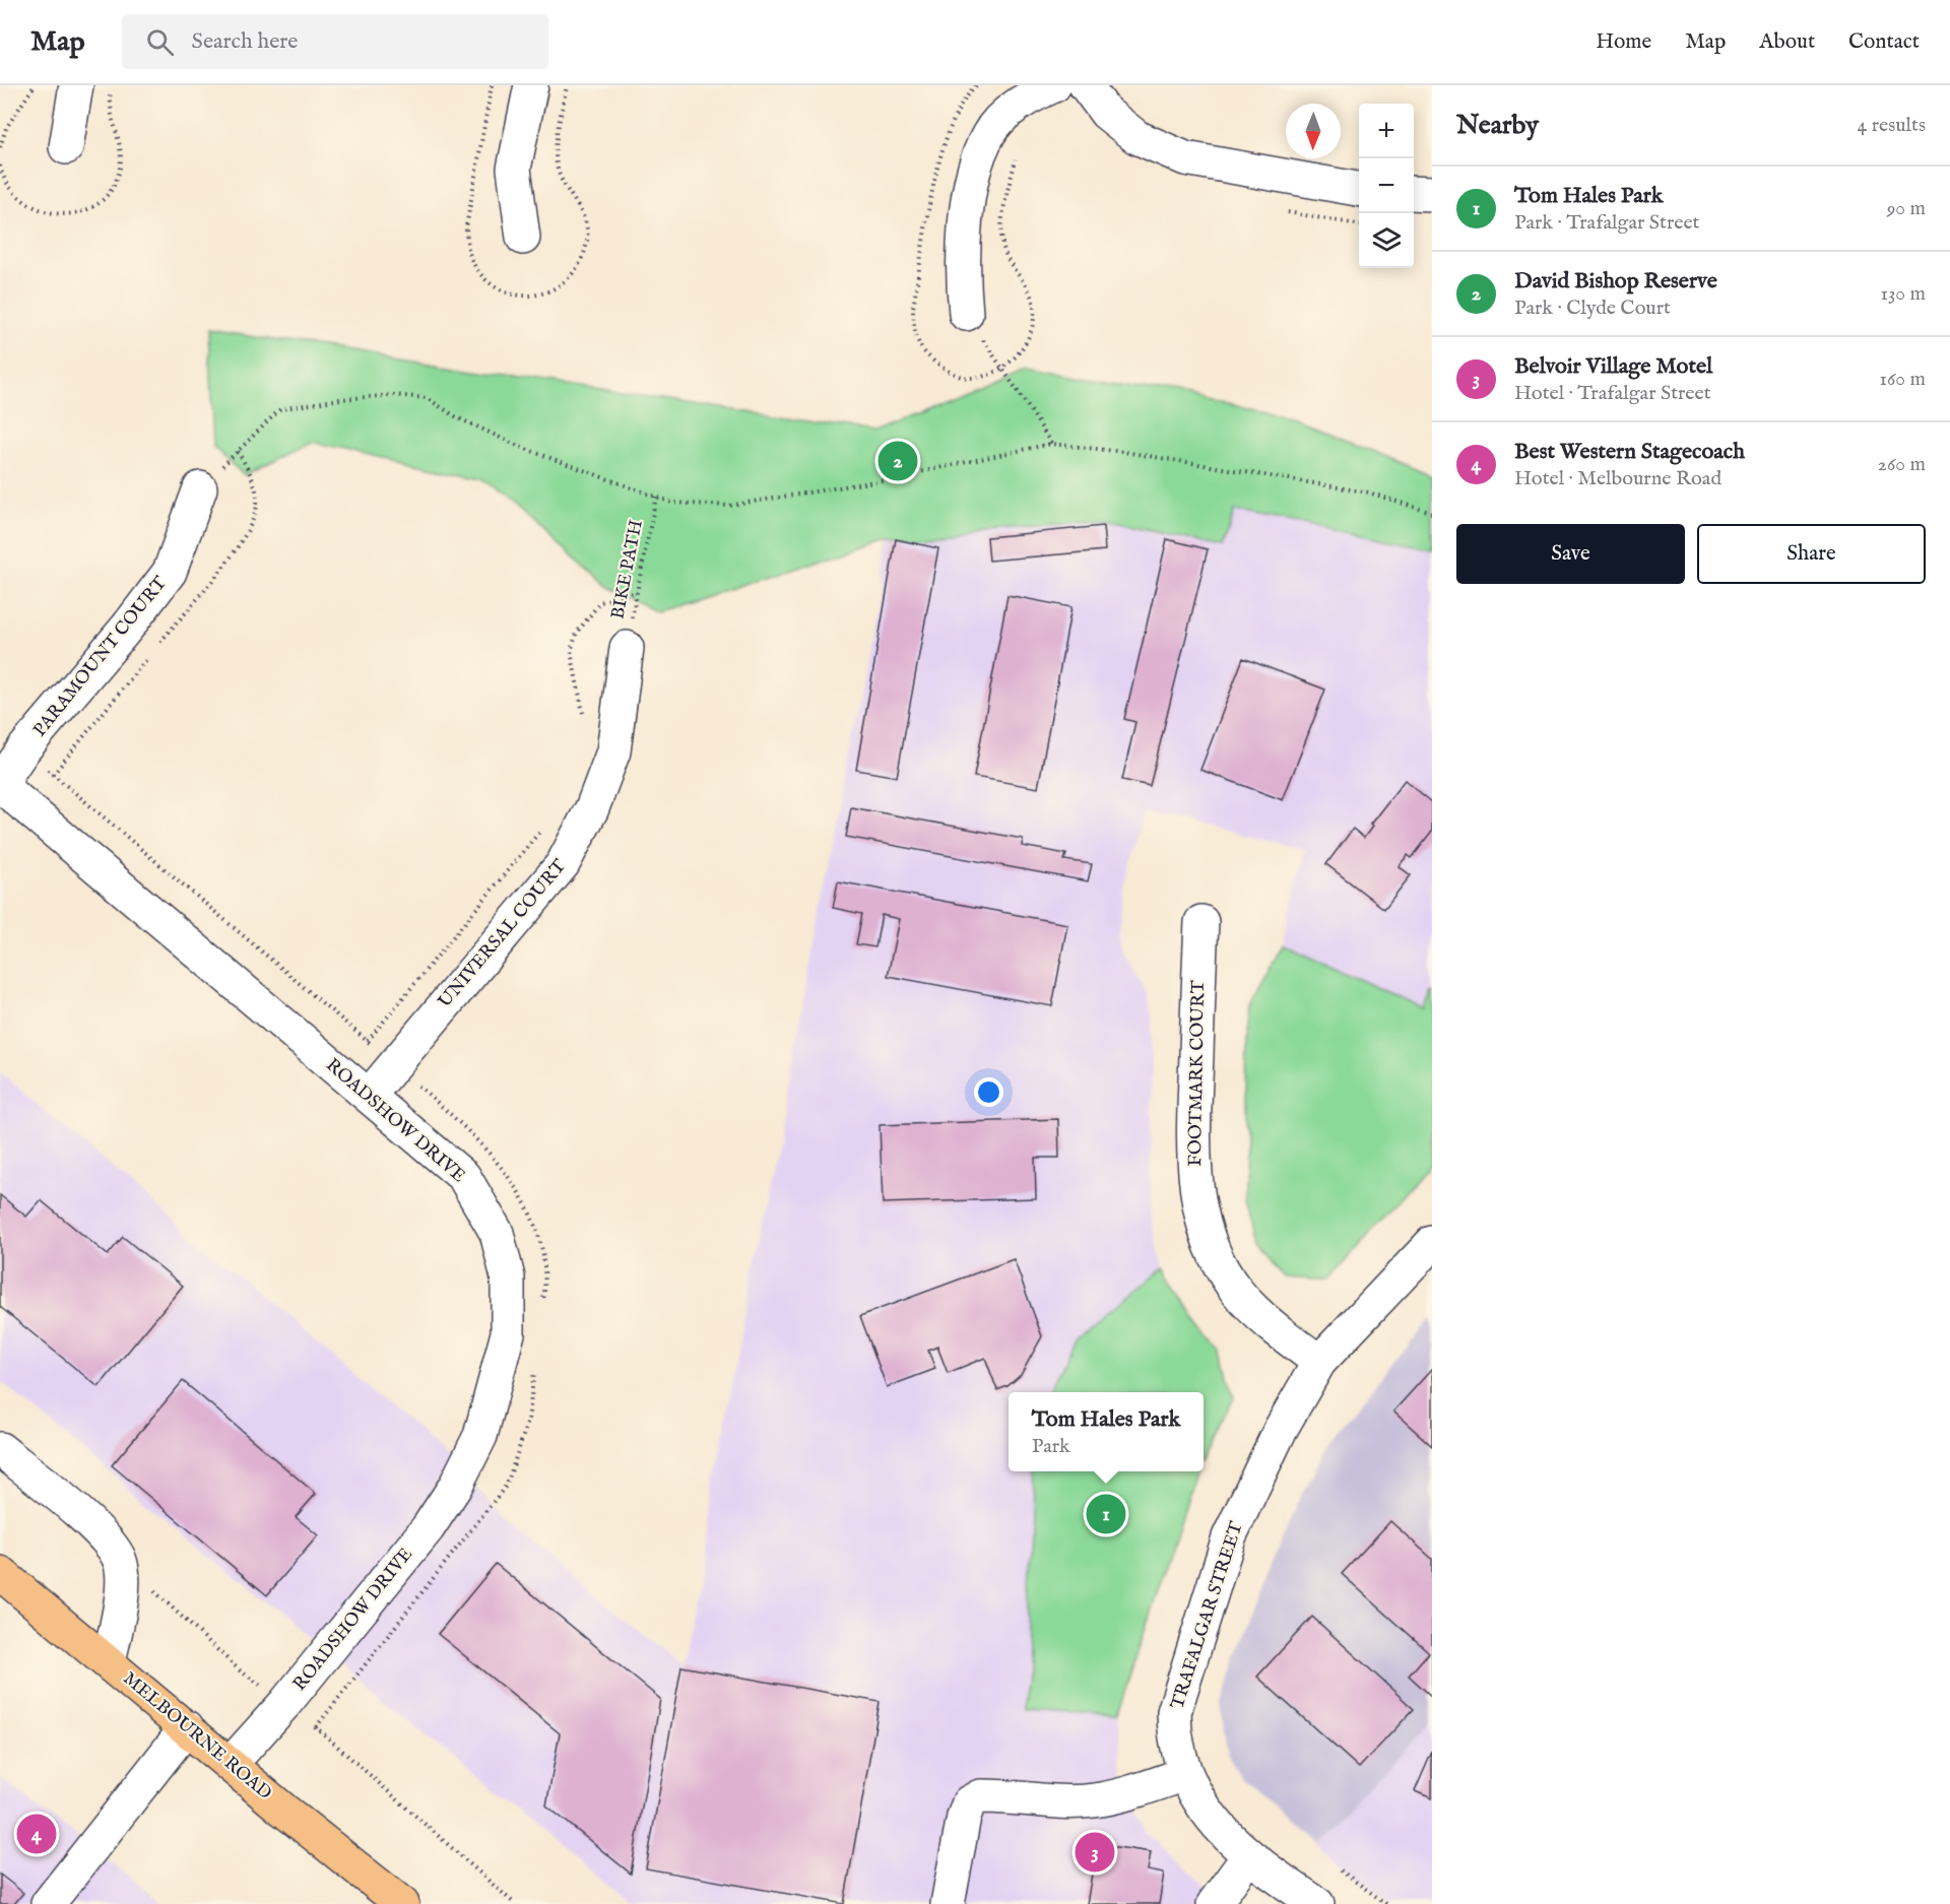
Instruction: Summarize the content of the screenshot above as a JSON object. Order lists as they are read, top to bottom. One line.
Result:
{"streets":{"main road":["MELBOURNE ROAD"],"street":["PARAMOUNT COURT","UNIVERSAL COURT","FOOTMARK COURT","ROADSHOW DRIVE","TRAFALGAR STREET"],"path":["BIKE PATH"]},"crossings":[["BIKE PATH","UNIVERSAL COURT"],["PARAMOUNT COURT","ROADSHOW DRIVE"],["UNIVERSAL COURT","ROADSHOW DRIVE"],["FOOTMARK COURT","TRAFALGAR STREET"],["ROADSHOW DRIVE","MELBOURNE ROAD"]],"north":"bottom","page":{"header":"Map","search":"Search here","nav":["Home","Map","About","Contact"],"heading":["Nearby","4 results"],"map_buttons":["+","−"],"list":[{"mark":"1","name":"Tom Hales Park","note":"Park · Trafalgar Street","value":"90 m"},{"mark":"2","name":"David Bishop Reserve","note":"Park · Clyde Court","value":"130 m"},{"mark":"3","name":"Belvoir Village Motel","note":"Hotel · Trafalgar Street","value":"160 m"},{"mark":"4","name":"Best Western Stagecoach","note":"Hotel · Melbourne Road","value":"260 m"}],"pins":["2","1","4","3"],"buttons":["Save","Share"],"popup":["Tom Hales Park","Park"]}}
